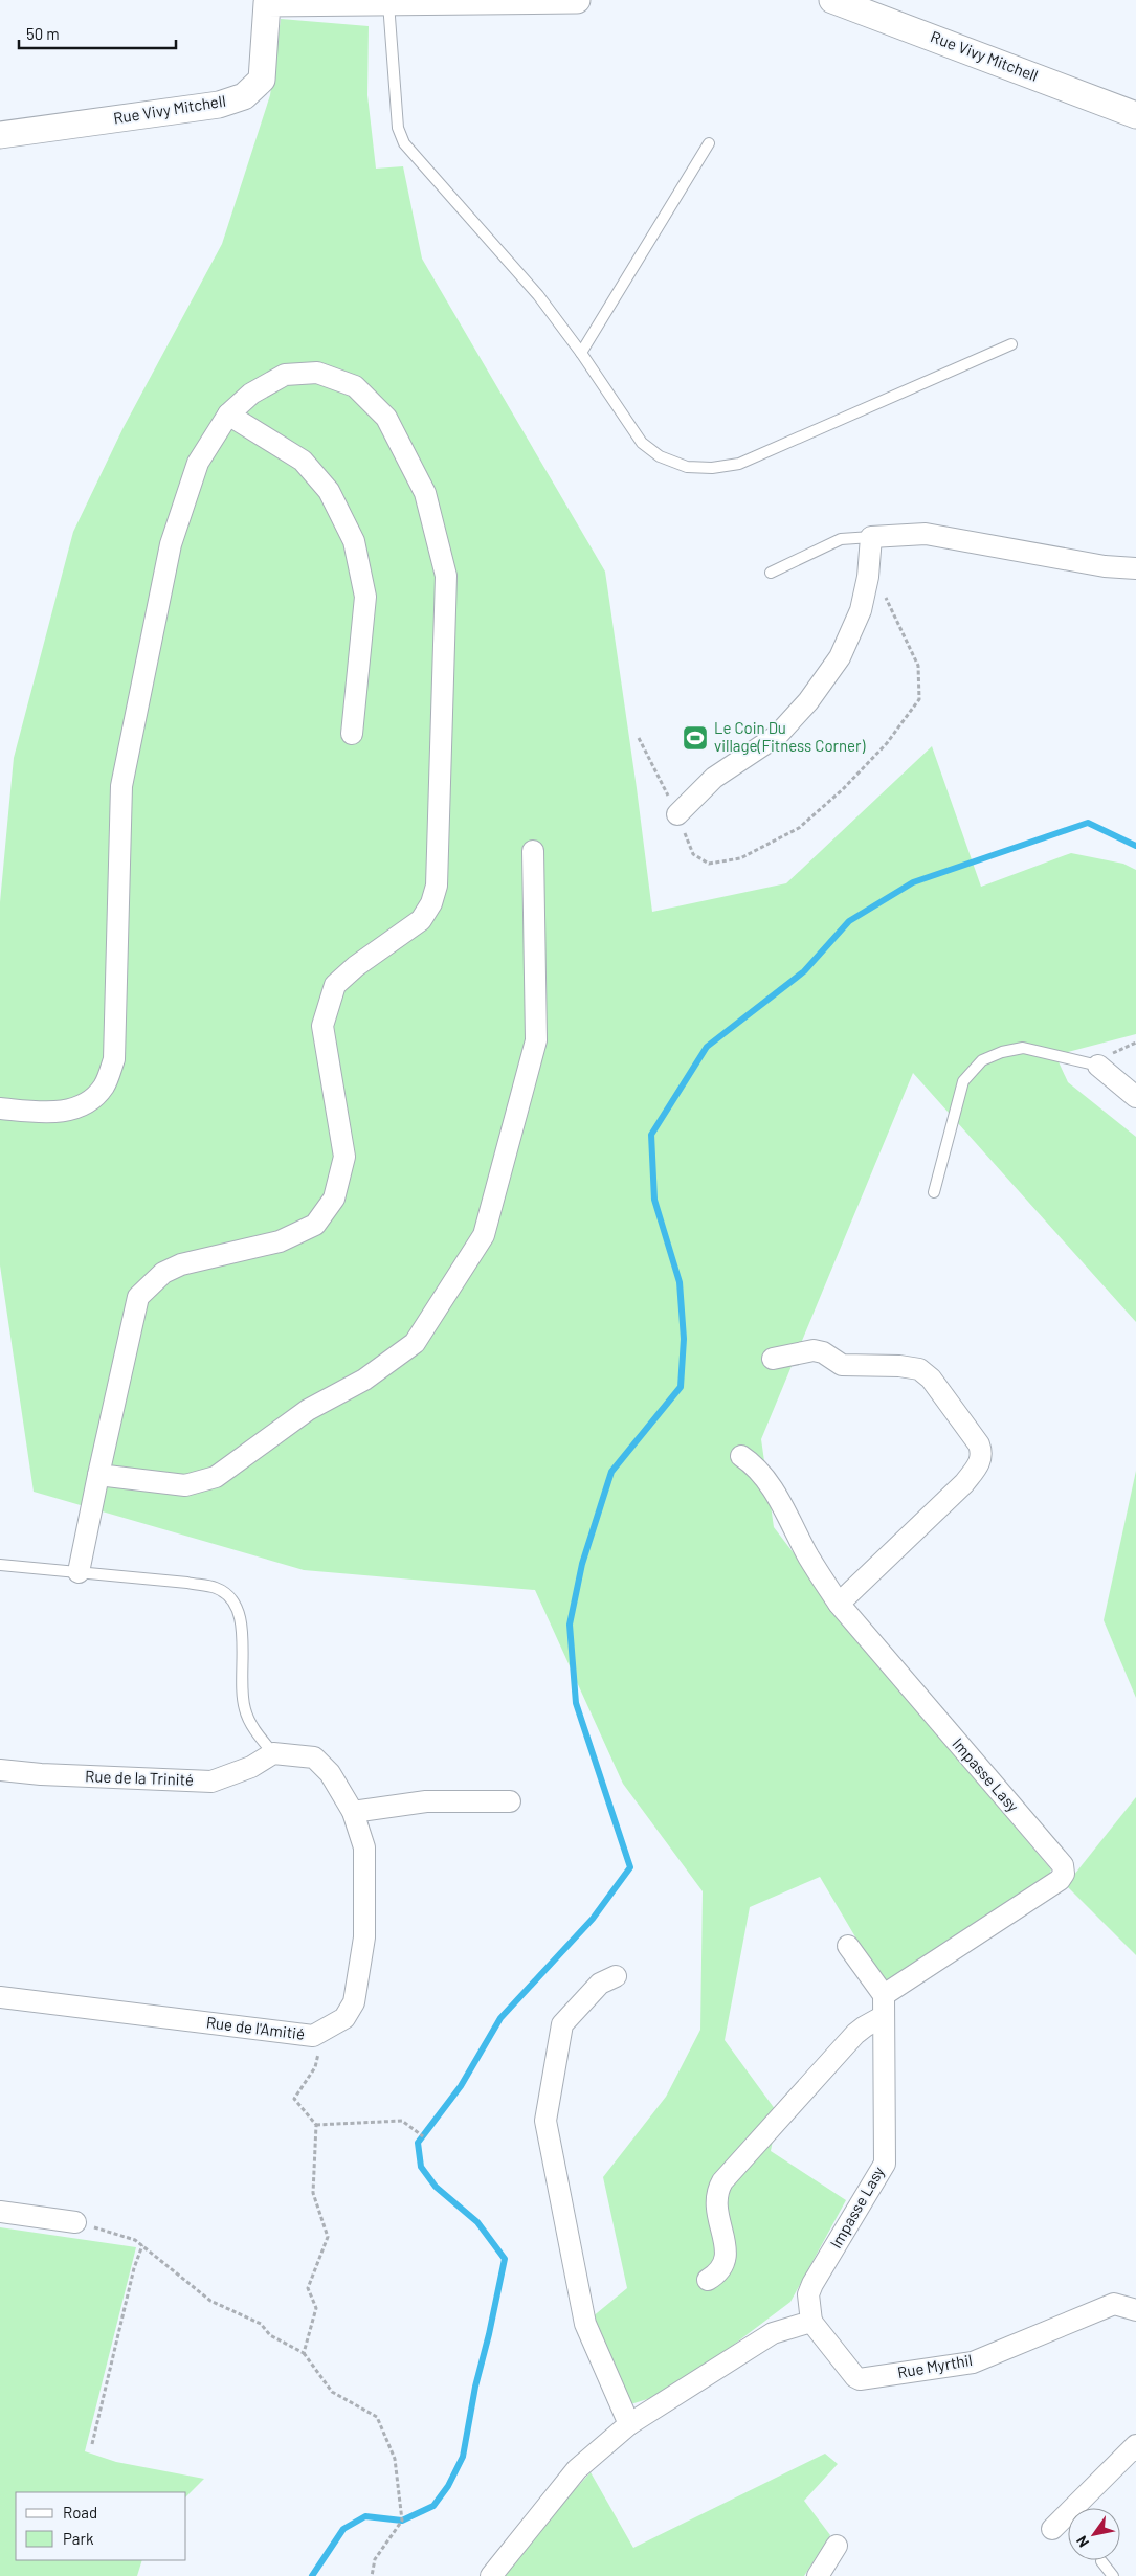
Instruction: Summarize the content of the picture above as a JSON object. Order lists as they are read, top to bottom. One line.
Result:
{"streets":{"street":["Rue Vivy Mitchell","Impasse Lasy","Rue de la Trinité","Rue de l'Amitié","Rue Myrthil"]},"crossings":[["Impasse Lasy","Rue Myrthil"],["Rue de la Trinité","Rue de l'Amitié"]],"places":{"sports":["Le Coin Du village(Fitness Corner)"]},"legend":["Road","Park"],"scale_bar":"50 m","north":"bottom left"}
